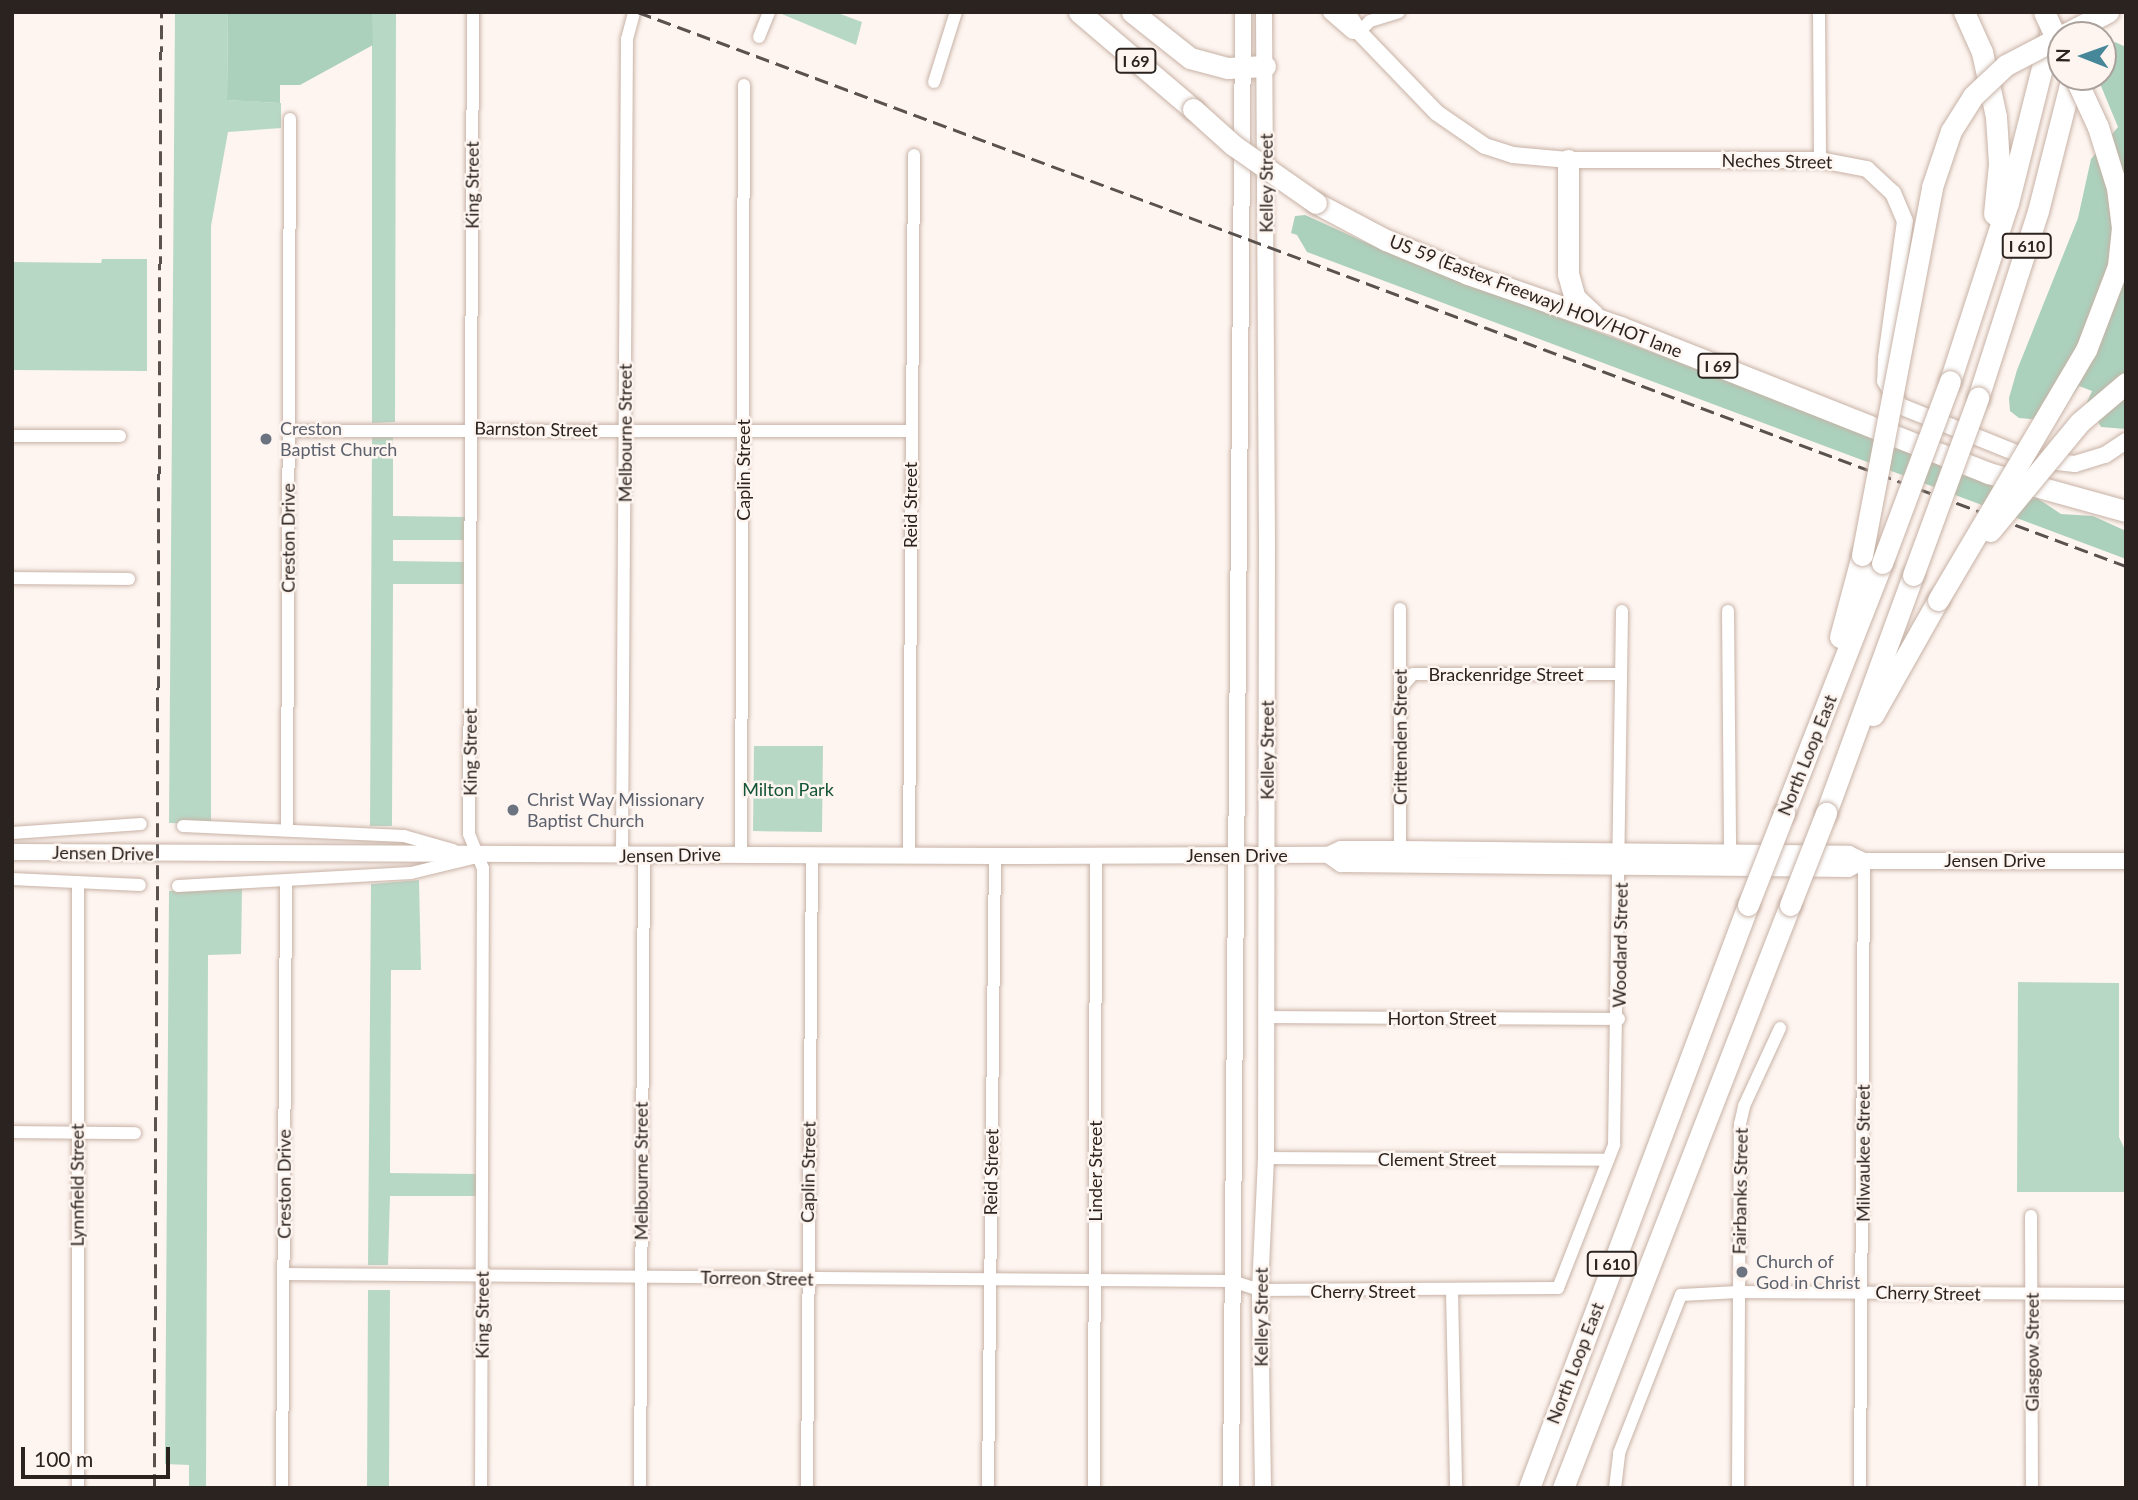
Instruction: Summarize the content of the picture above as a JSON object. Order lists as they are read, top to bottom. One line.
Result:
{"streets":{"highway":["I 69","I 610","US 59 (Eastex Freeway) HOV/HOT lane","North Loop East"],"main road":["Neches Street","Kelley Street","Jensen Drive"],"street":["King Street","Barnston Street","Melbourne Street","Caplin Street","Reid Street","Creston Drive","Brackenridge Street","Crittenden Street","Woodard Street","Horton Street","Milwaukee Street","Clement Street","Linder Street","Lynnfield Street","Fairbanks Street","Torreon Street","Cherry Street","Glasgow Street"]},"crossings":[["Kelley Street","Jensen Drive"],["Kelley Street","Horton Street"],["Kelley Street","Clement Street"],["Kelley Street","Torreon Street"],["Kelley Street","Cherry Street"],["King Street","Barnston Street"],["King Street","Jensen Drive"],["King Street","Torreon Street"],["Barnston Street","Melbourne Street"],["Barnston Street","Caplin Street"],["Barnston Street","Reid Street"],["Barnston Street","Creston Drive"],["Melbourne Street","Jensen Drive"],["Melbourne Street","Torreon Street"],["Caplin Street","Jensen Drive"],["Caplin Street","Torreon Street"],["Reid Street","Jensen Drive"],["Reid Street","Torreon Street"],["Creston Drive","Torreon Street"],["Brackenridge Street","Crittenden Street"],["Brackenridge Street","Woodard Street"],["Crittenden Street","Jensen Drive"],["Jensen Drive","Woodard Street"],["Jensen Drive","Milwaukee Street"],["Jensen Drive","Linder Street"],["Woodard Street","Horton Street"],["Woodard Street","Clement Street"],["Woodard Street","Cherry Street"],["Milwaukee Street","Cherry Street"],["Linder Street","Torreon Street"],["Fairbanks Street","Cherry Street"],["Torreon Street","Cherry Street"],["Cherry Street","Glasgow Street"]],"parks":["Milton Park"],"places":["Creston Baptist Church","Christ Way Missionary Baptist Church","Church of God in Christ"],"scale_bar":"100 m","north":"left"}
